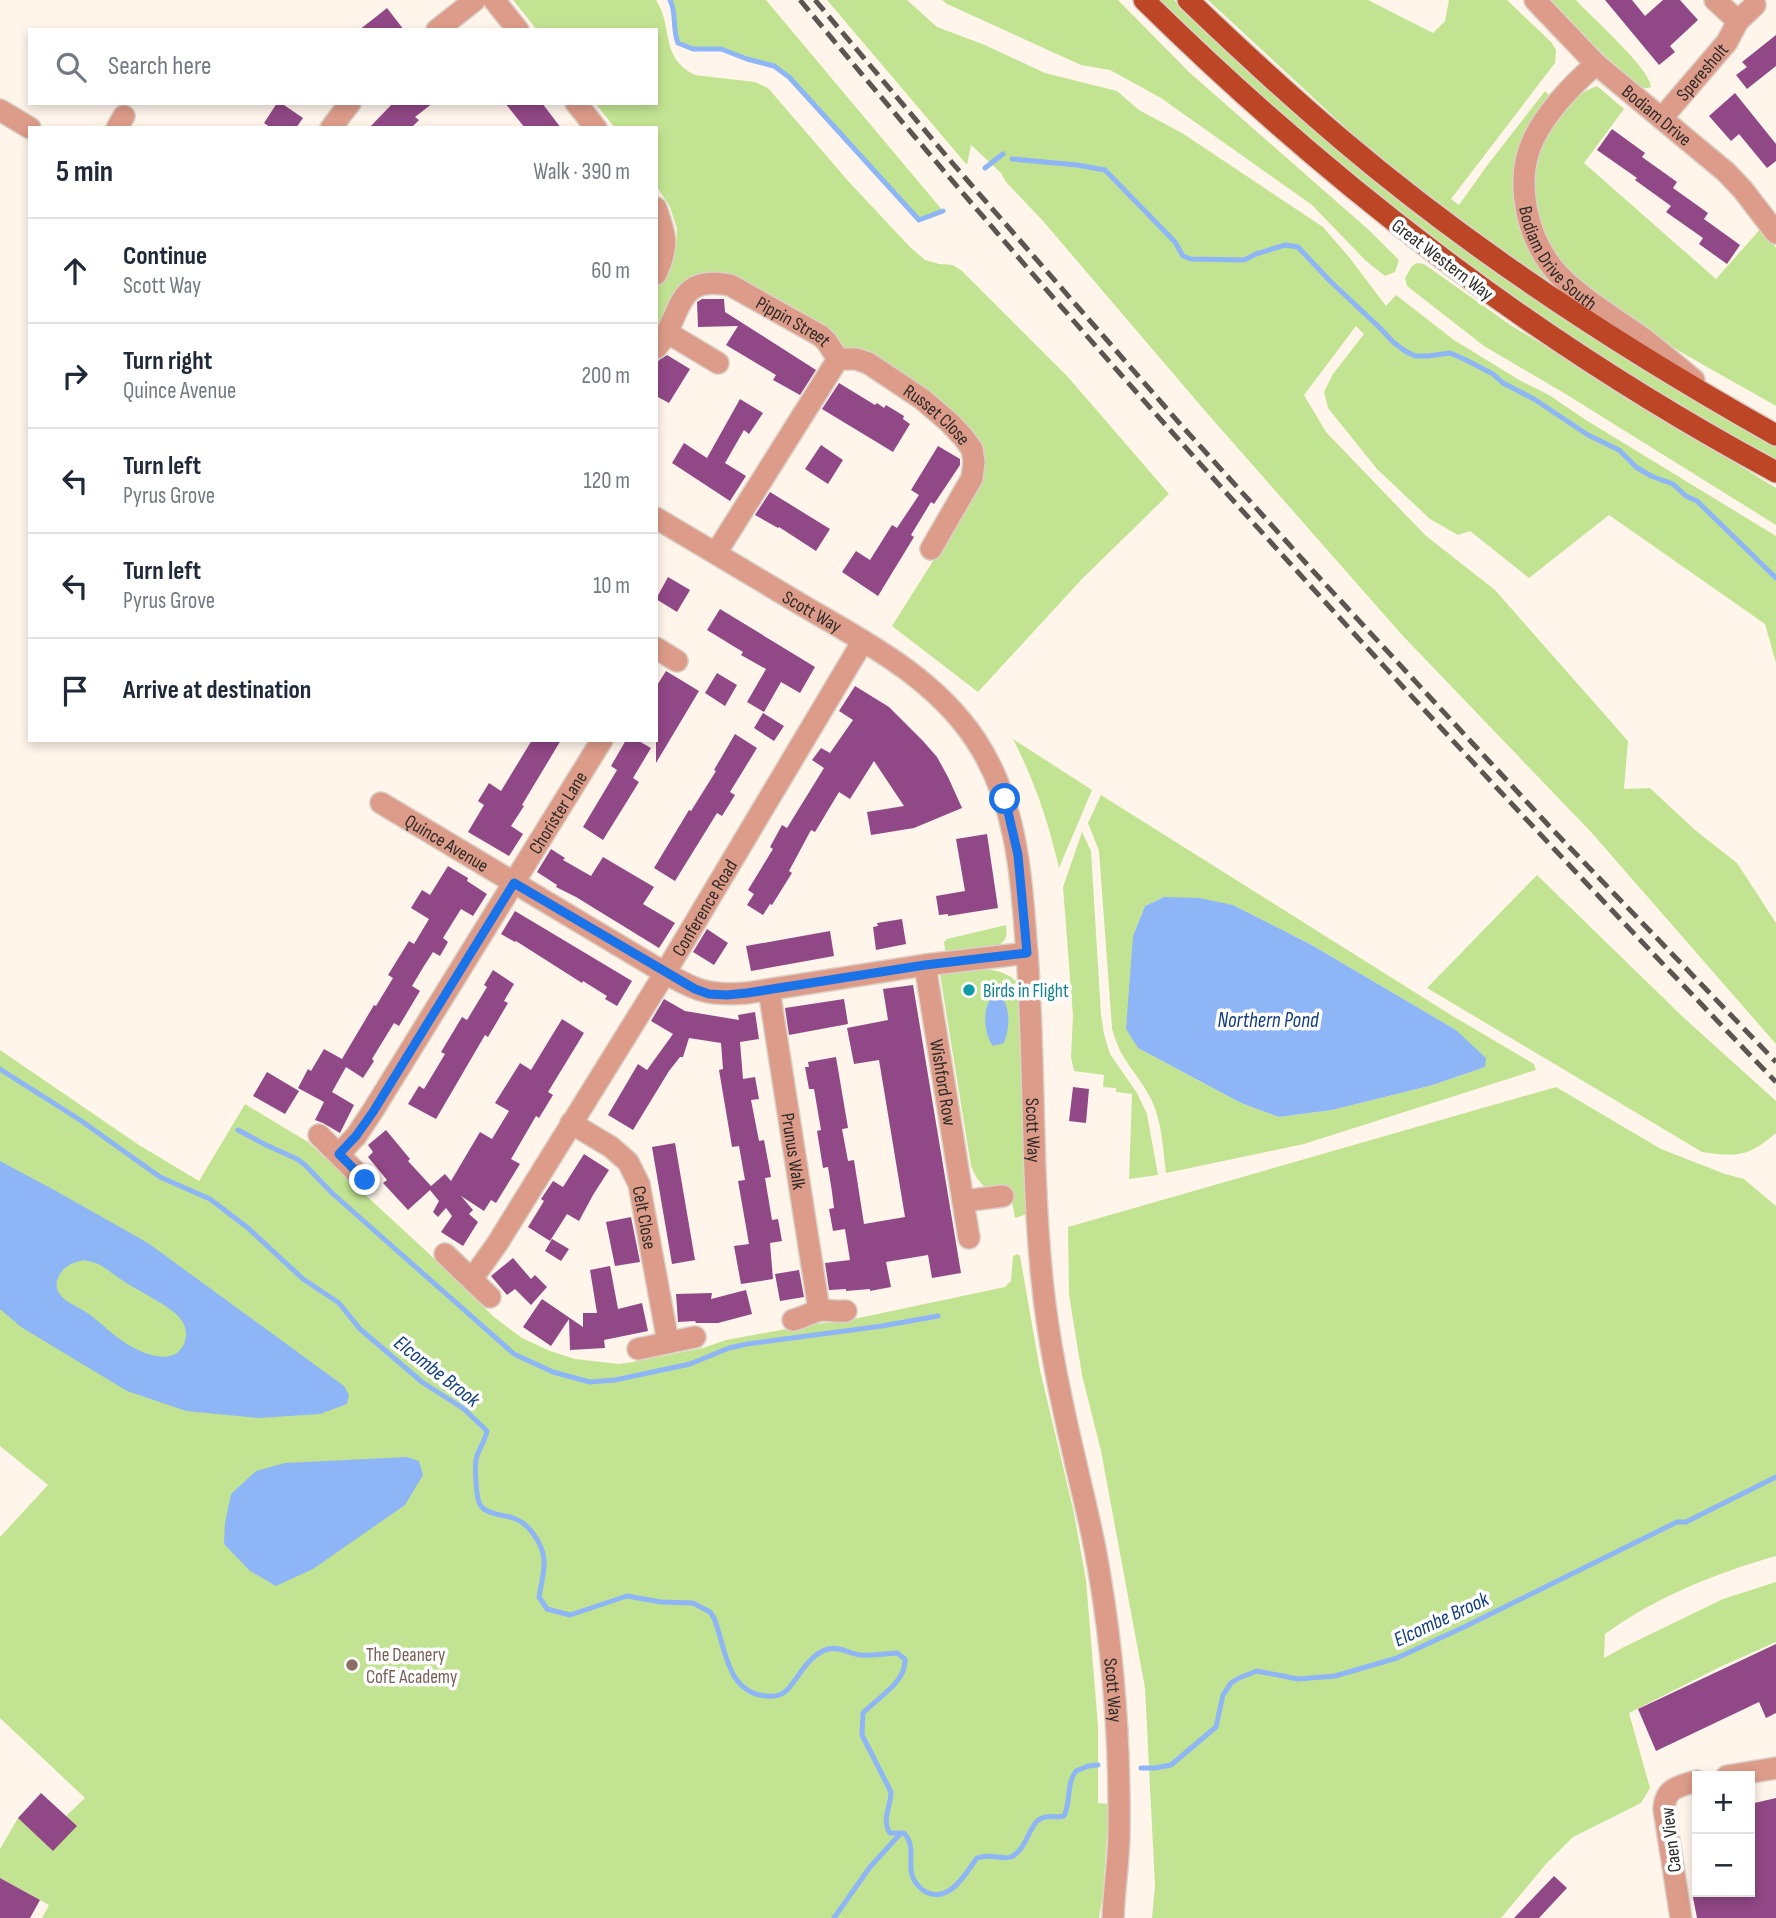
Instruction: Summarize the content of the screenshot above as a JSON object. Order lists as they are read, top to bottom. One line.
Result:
{"streets":{"main road":["Great Western Way"],"street":["Speresholt","Bodiam Drive","Bodiam Drive South","Pippin Street","Russet Close","Scott Way","Chorister Lane","Quince Avenue","Conference Road","Wishford Row","Prunus Walk","Celt Close","Caen View"]},"crossings":[["Speresholt","Bodiam Drive"],["Bodiam Drive","Bodiam Drive South"],["Bodiam Drive South","Great Western Way"],["Pippin Street","Russet Close"],["Pippin Street","Scott Way"],["Scott Way","Quince Avenue"],["Scott Way","Conference Road"],["Chorister Lane","Quince Avenue"],["Quince Avenue","Conference Road"],["Quince Avenue","Wishford Row"],["Quince Avenue","Prunus Walk"],["Conference Road","Celt Close"]],"water":["Northern Pond","Elcombe Brook"],"places":["Birds in Flight","The Deanery CofE Academy"],"page":{"search":"Search here","heading":["5 min","Walk · 390 m"],"list":[["Continue","Scott Way","60 m"],["Turn right","Quince Avenue","200 m"],["Turn left","Pyrus Grove","120 m"],["Turn left","Pyrus Grove","10 m"],"Arrive at destination"],"map_buttons":["+","−"]}}
